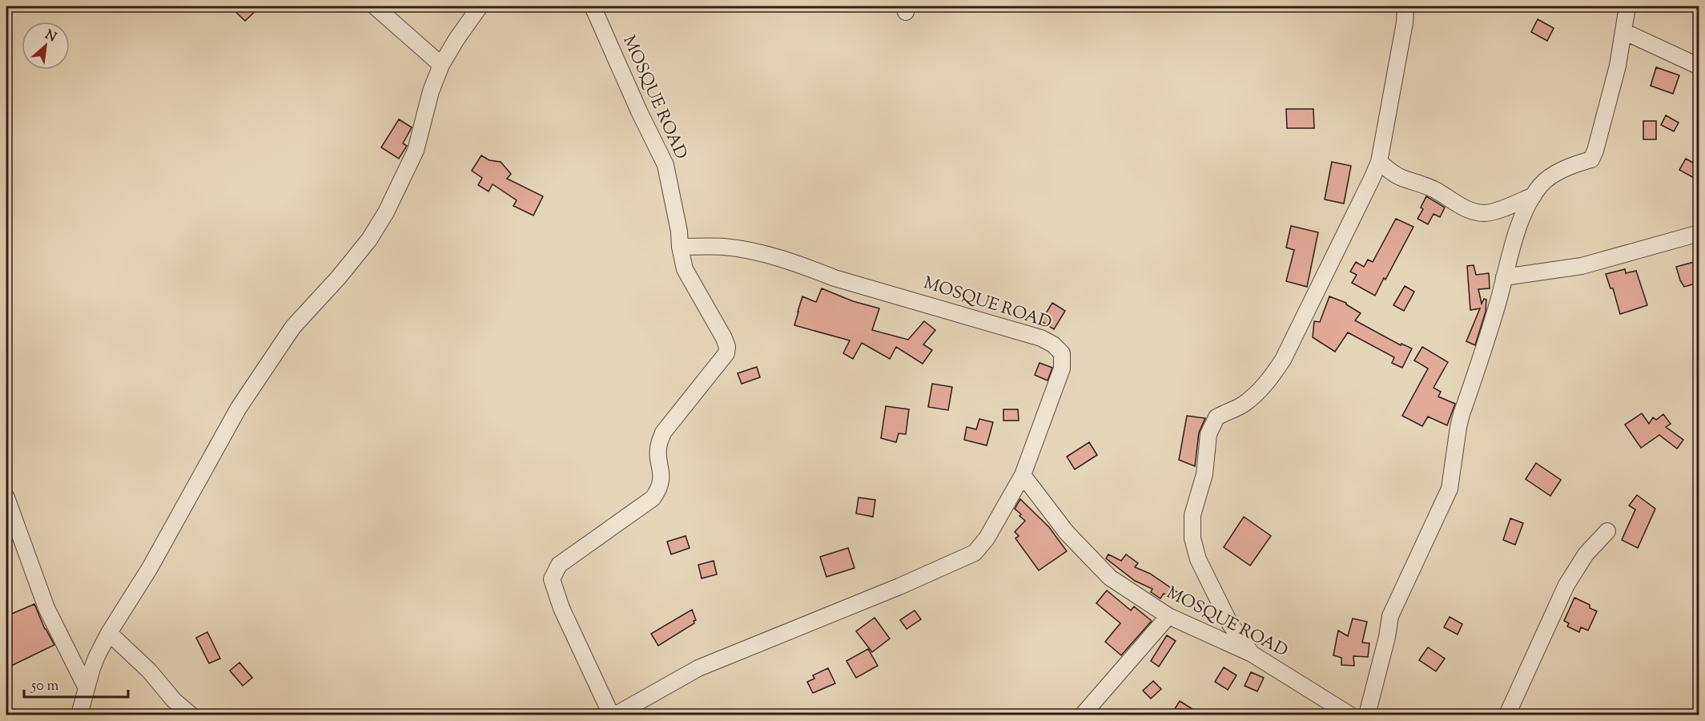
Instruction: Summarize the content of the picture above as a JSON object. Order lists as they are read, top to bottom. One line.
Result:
{"streets":{"street":["MOSQUE ROAD"]},"scale_bar":"50 m","north":"top right"}
